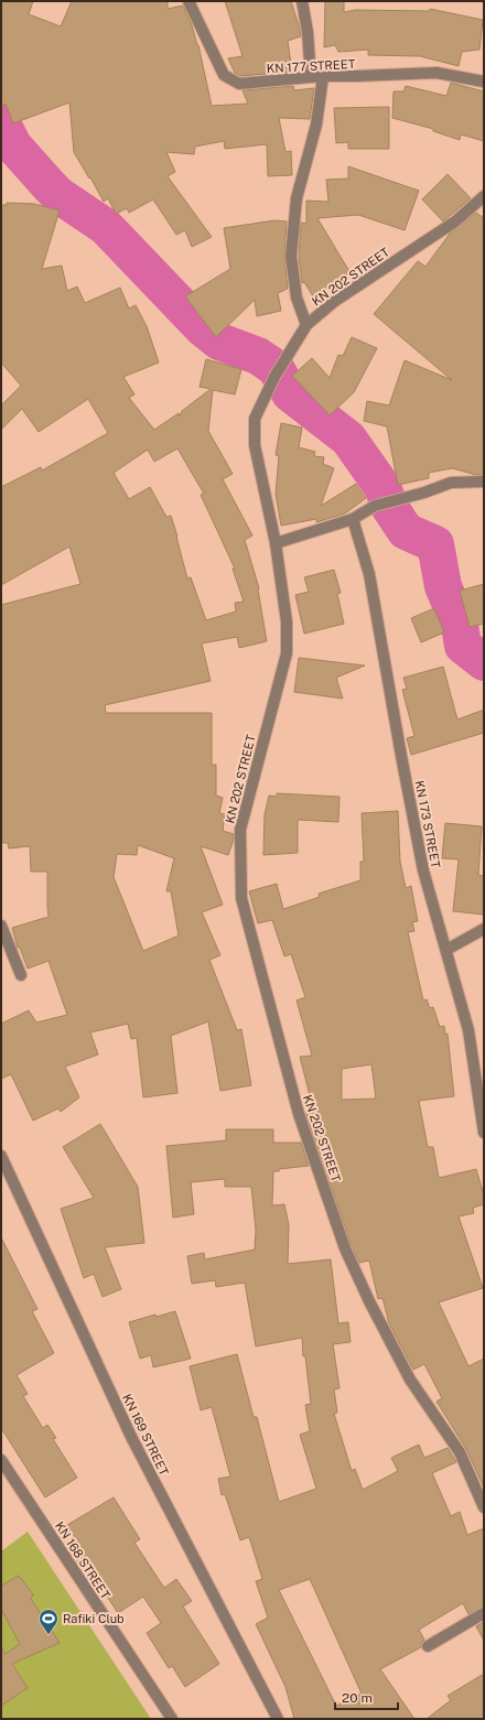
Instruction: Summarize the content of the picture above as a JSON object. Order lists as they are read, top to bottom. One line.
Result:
{"streets":{"street":["KN 177 STREET","KN 202 STREET","KN 173 STREET","KN 169 STREET","KN 168 STREET"]},"places":{"sports":["Rafiki Club"]},"scale_bar":"20 m"}
